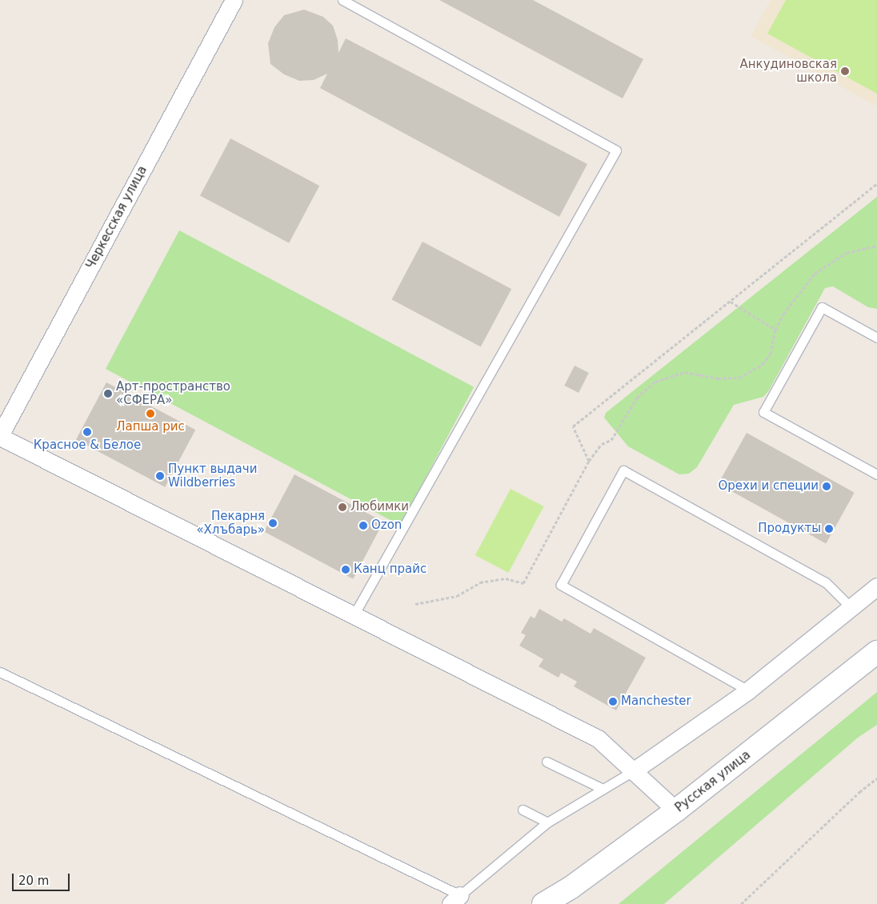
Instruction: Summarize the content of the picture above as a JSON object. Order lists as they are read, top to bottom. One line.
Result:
{"streets":{"street":["Черкесская улица","Русская улица"]},"places":["Анкудиновская школа","Арт-пространство «СФЕРА»","Лапша рис","Красное & Белое","Пункт выдачи Wildberries","Орехи и специи","Любимки","Пекарня «Хлъбарь»","Ozon","Продукты","Канц прайс","Manchester"],"scale_bar":"20 m"}
